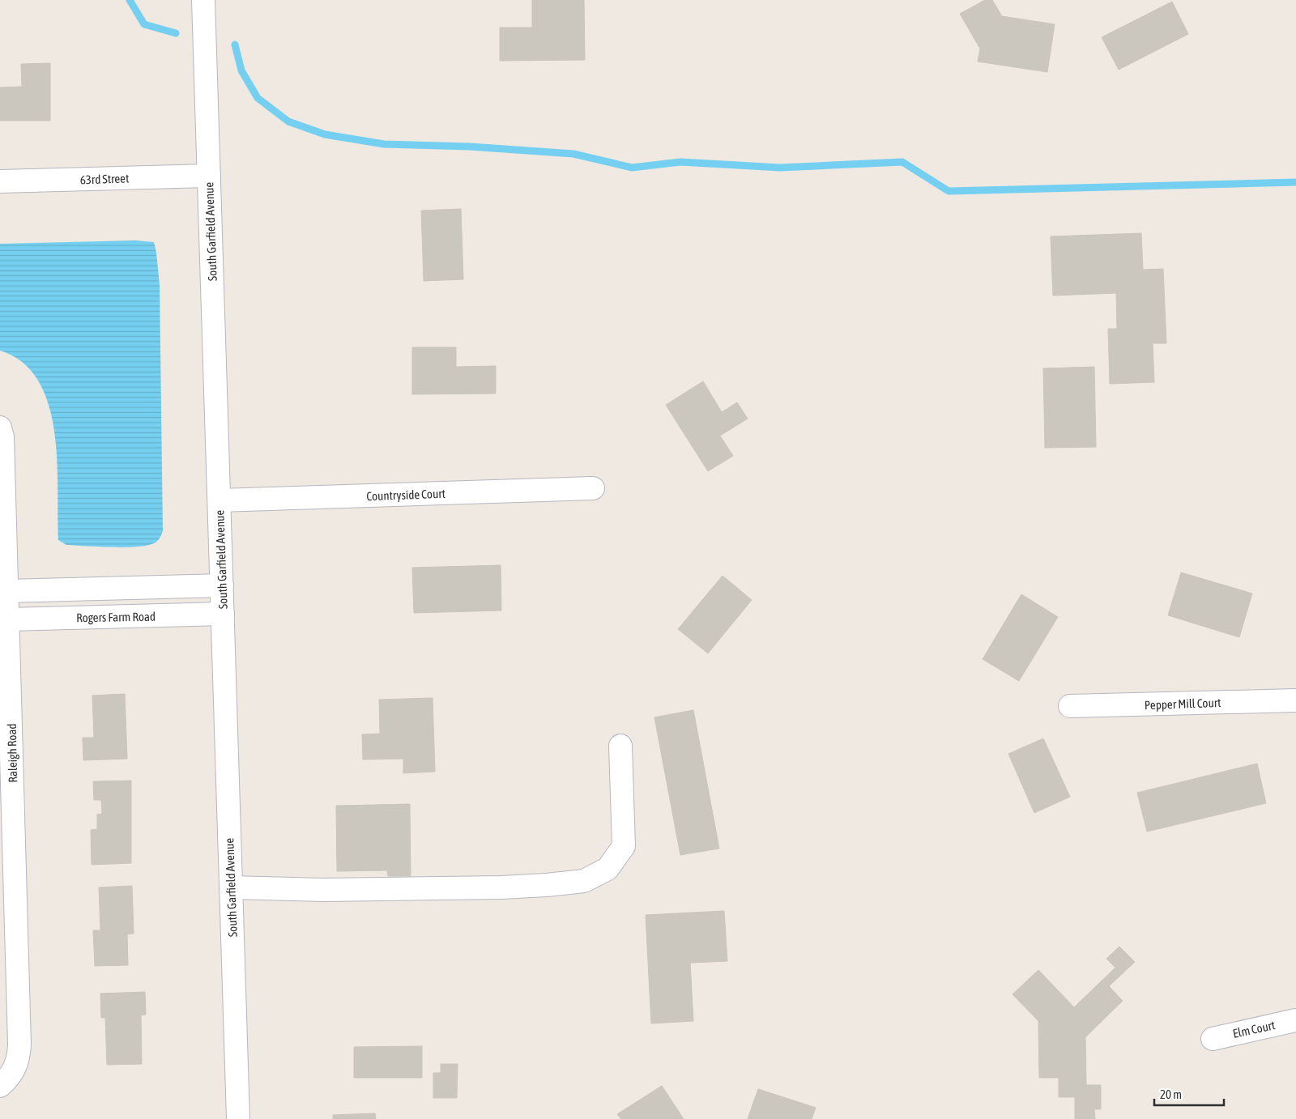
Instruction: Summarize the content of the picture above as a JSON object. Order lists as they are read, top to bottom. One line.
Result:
{"streets":{"street":["63rd Street","South Garfield Avenue","Countryside Court","Rogers Farm Road","Pepper Mill Court","Raleigh Road","Elm Court"]},"crossings":[["63rd Street","South Garfield Avenue"],["South Garfield Avenue","Countryside Court"],["South Garfield Avenue","Rogers Farm Road"],["Rogers Farm Road","Raleigh Road"]],"scale_bar":"20 m"}
